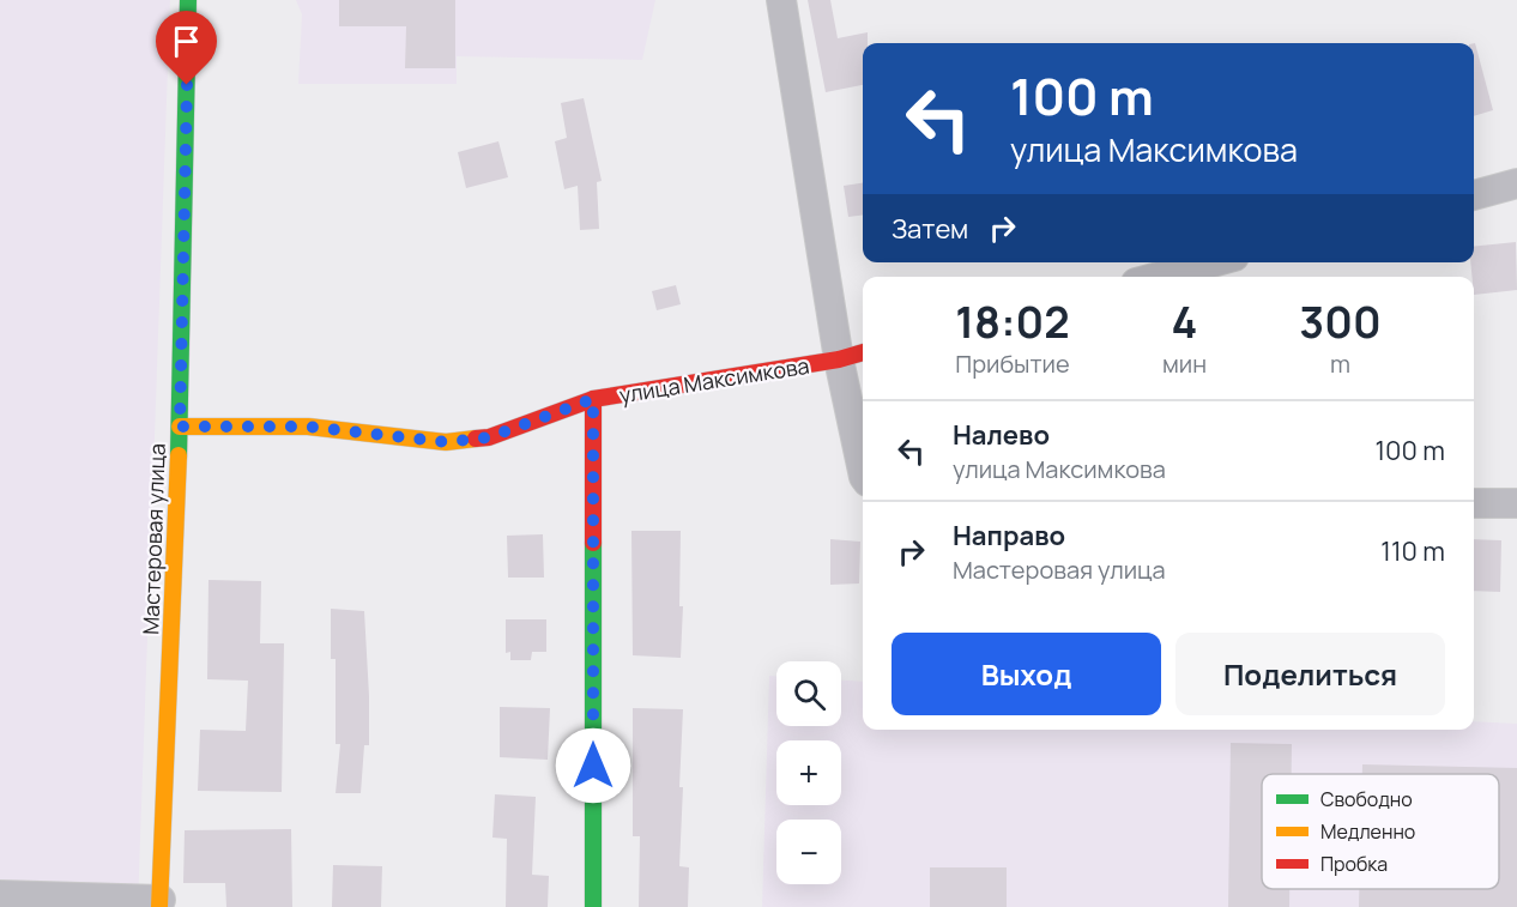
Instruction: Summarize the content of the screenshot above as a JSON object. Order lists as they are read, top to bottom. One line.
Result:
{"streets":{"street":["улица Максимкова","Мастеровая улица"]},"crossings":[["улица Максимкова","Мастеровая улица"]],"legend":["Свободно","Медленно","Пробка"],"page":{"turn":["100 m","улица Максимкова"],"then":"Затем","eta":["18:02","Прибытие","4","мин","300","m"],"list":[{"name":"Налево","note":"улица Максимкова","value":"100 m"},{"name":"Направо","note":"Мастеровая улица","value":"110 m"}],"buttons":["Выход","Поделиться"],"map_buttons":["+","−"]}}
